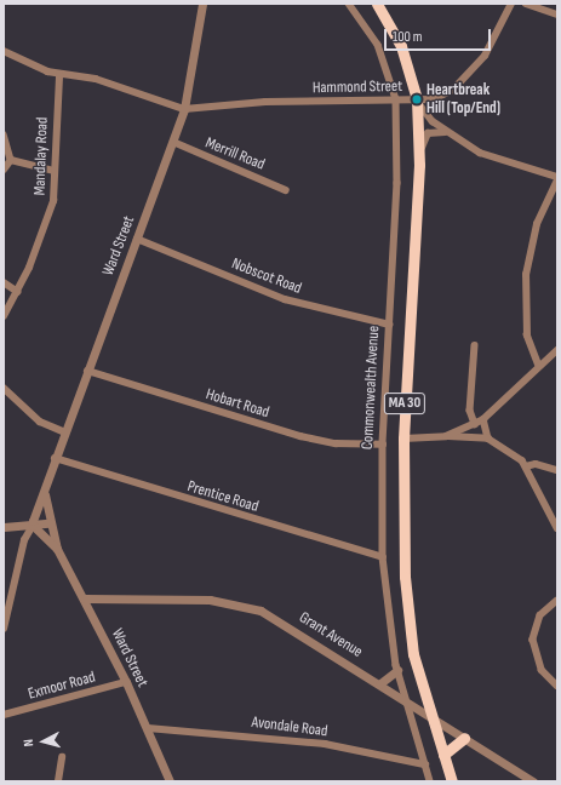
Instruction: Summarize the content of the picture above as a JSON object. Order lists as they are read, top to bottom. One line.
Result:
{"streets":{"main road":["MA 30"],"street":["Hammond Street","Merrill Road","Mandalay Road","Ward Street","Nobscot Road","Commonwealth Avenue","Hobart Road","Prentice Road","Grant Avenue","Exmoor Road","Avondale Road"]},"crossings":[["Hammond Street","Ward Street"],["Hammond Street","Commonwealth Avenue"],["Hammond Street","MA 30"],["Merrill Road","Ward Street"],["Ward Street","Nobscot Road"],["Ward Street","Hobart Road"],["Ward Street","Prentice Road"],["Ward Street","Grant Avenue"],["Ward Street","Exmoor Road"],["Ward Street","Avondale Road"],["Nobscot Road","Commonwealth Avenue"],["Commonwealth Avenue","Hobart Road"],["Commonwealth Avenue","Prentice Road"],["Commonwealth Avenue","Grant Avenue"],["Commonwealth Avenue","Avondale Road"],["MA 30","Grant Avenue"]],"places":["Heartbreak Hill (Top/End)"],"scale_bar":"100 m","north":"left"}
